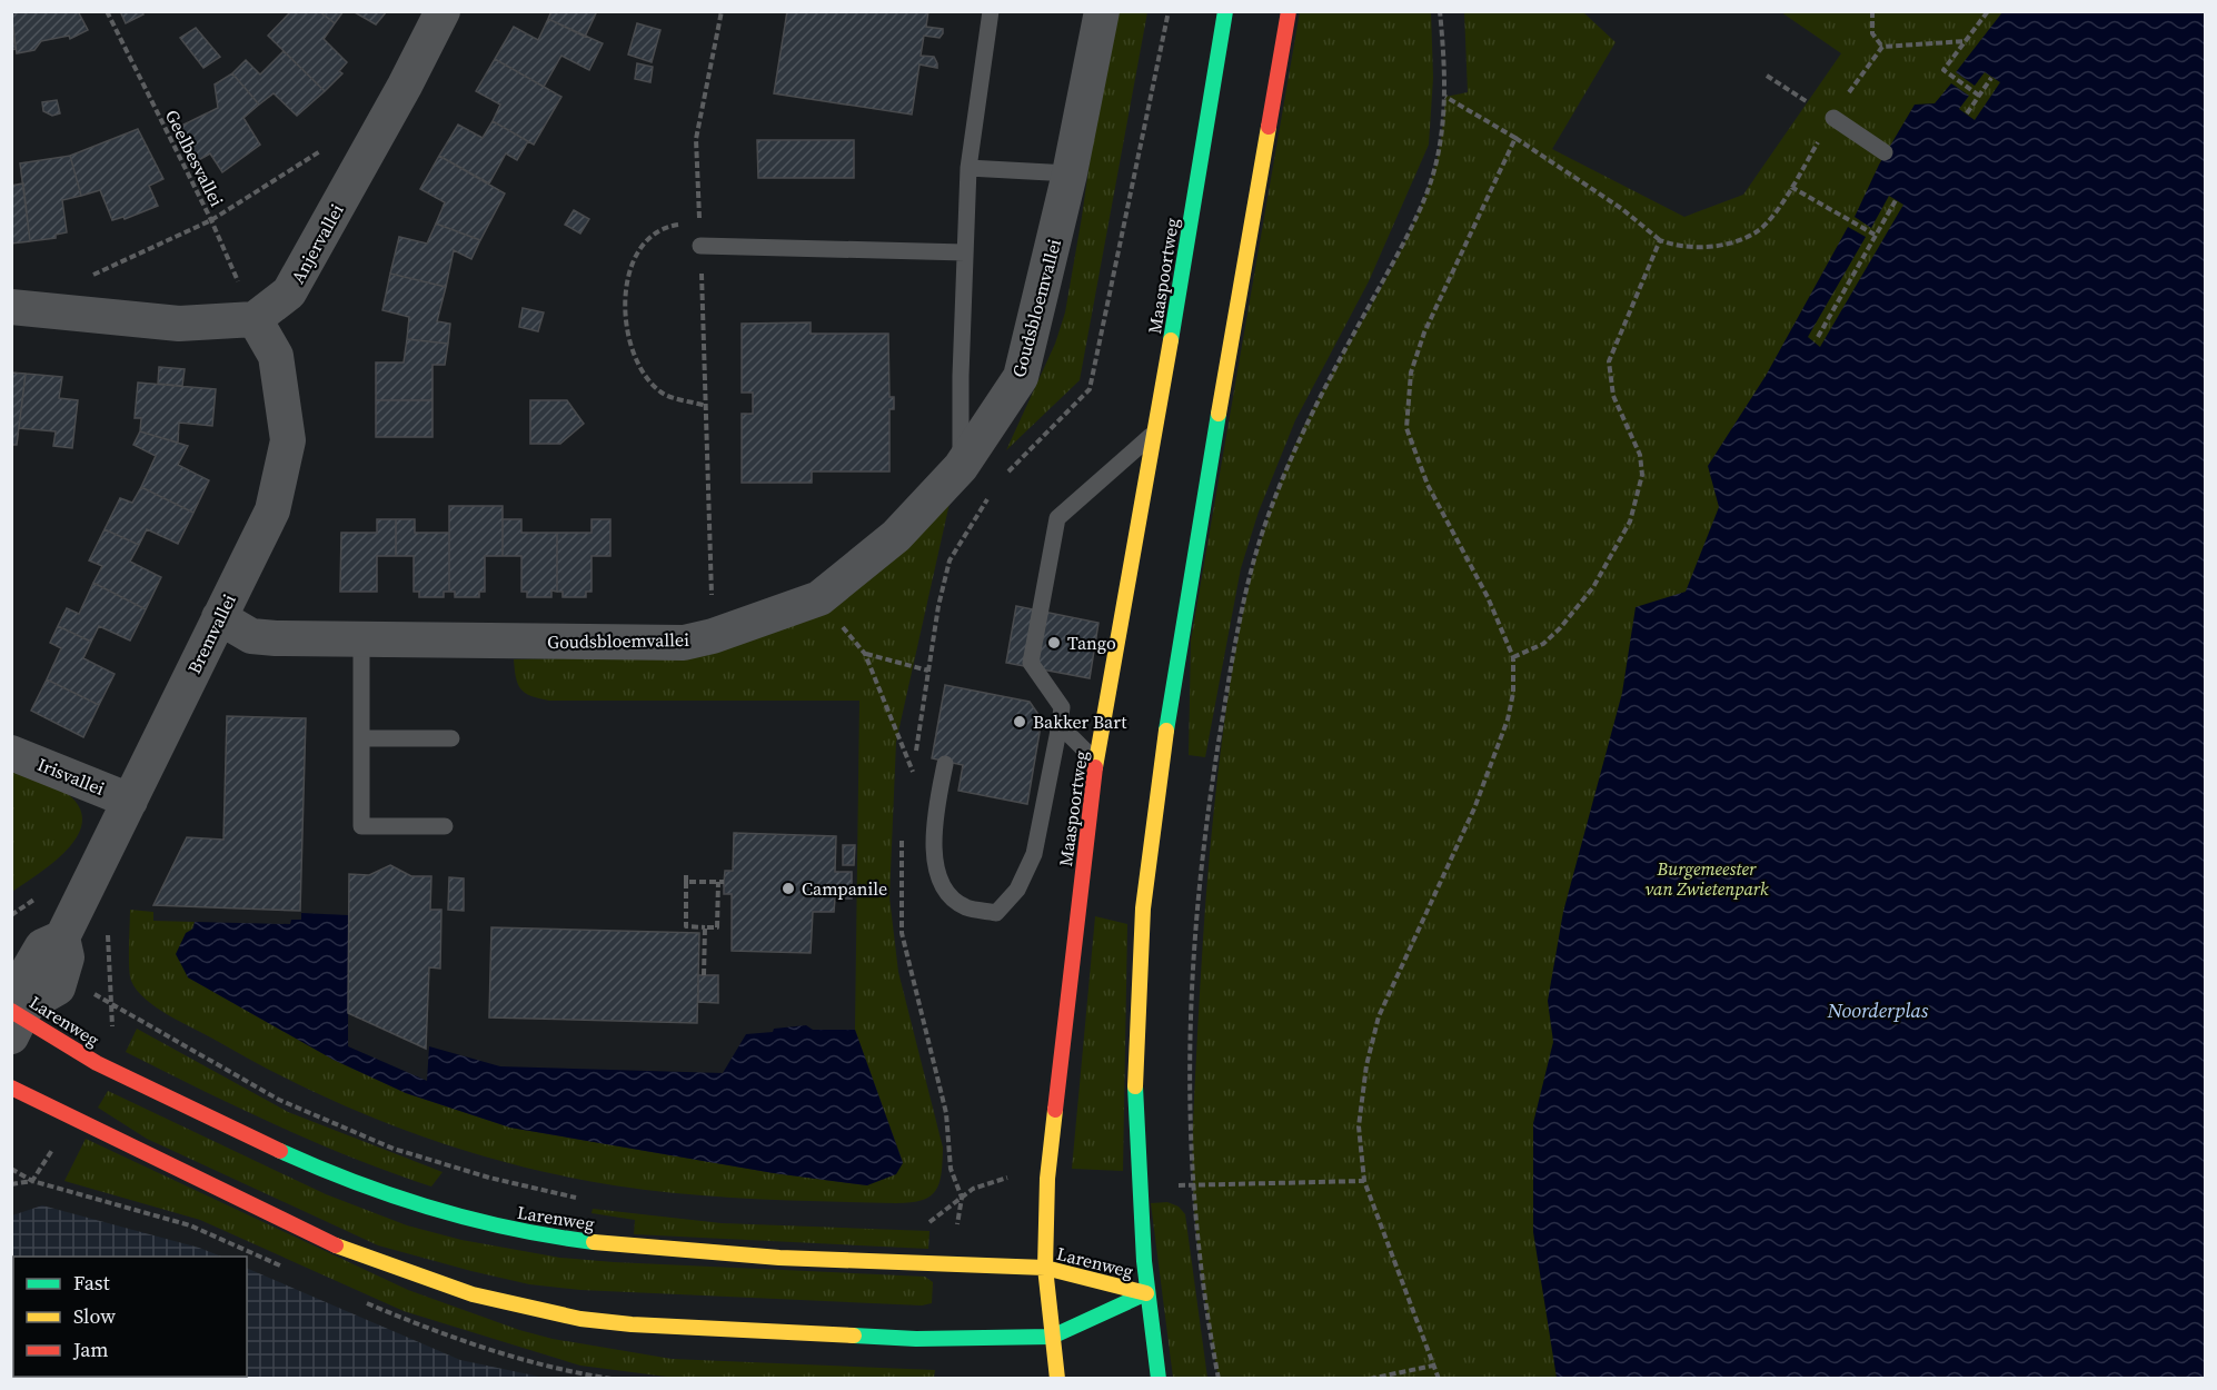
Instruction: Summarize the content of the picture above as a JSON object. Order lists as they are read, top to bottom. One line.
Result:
{"streets":{"main road":["Maaspoortweg","Larenweg"],"street":["Anjervallei","Goudsbloemvallei","Bremvallei","Irisvallei"],"path":["Geelbesvallei"]},"crossings":[["Geelbesvallei","Anjervallei"],["Geelbesvallei","Bremvallei"],["Anjervallei","Bremvallei"],["Maaspoortweg","Larenweg"],["Goudsbloemvallei","Bremvallei"],["Bremvallei","Irisvallei"],["Bremvallei","Larenweg"]],"water":["Noorderplas"],"parks":["Burgemeester van Zwietenpark"],"places":["Tango","Bakker Bart","Campanile"],"legend":["Fast","Slow","Jam"]}
